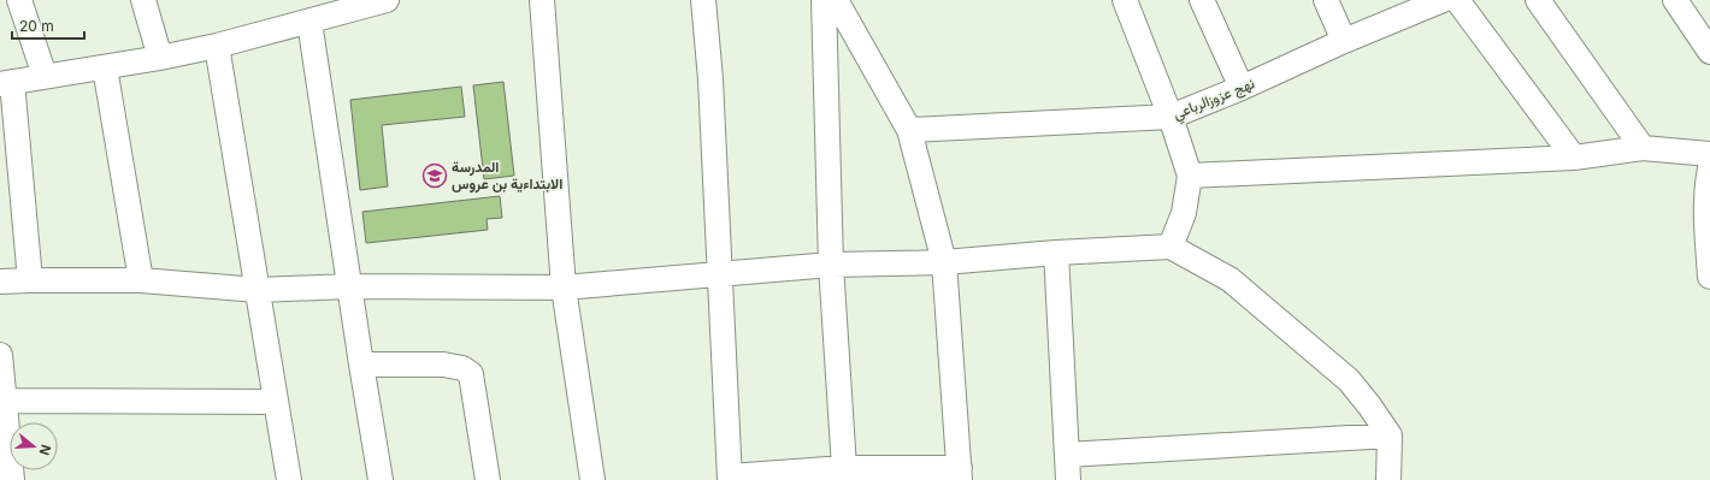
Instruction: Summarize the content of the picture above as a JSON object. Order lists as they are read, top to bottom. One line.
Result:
{"streets":{"street":["نهج عزوزالرباعي"]},"places":{"school or university":["المدرسة الابتداءية بن عروس"]},"scale_bar":"20 m","north":"right"}
